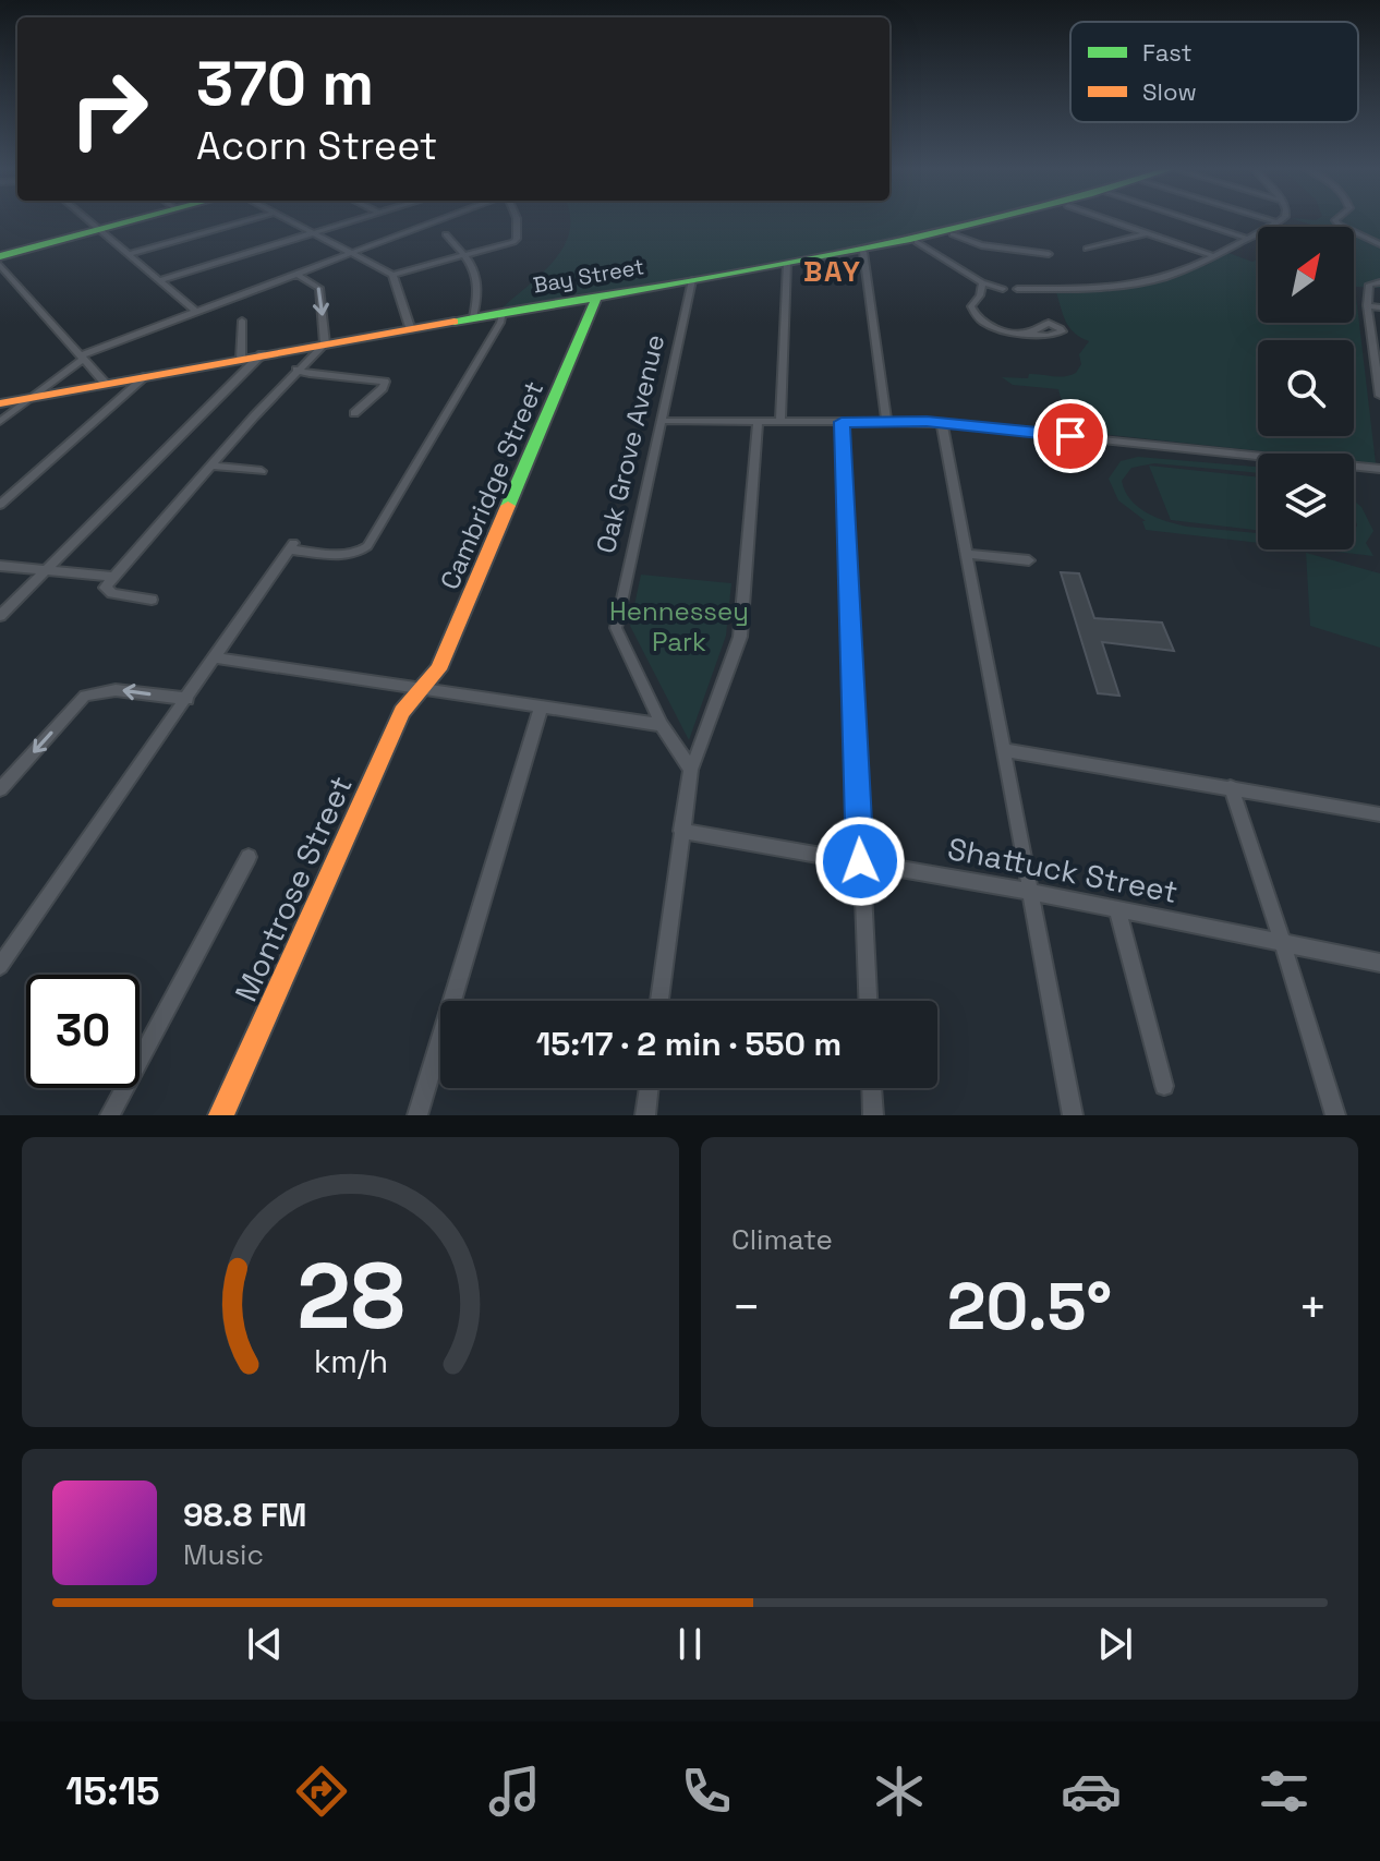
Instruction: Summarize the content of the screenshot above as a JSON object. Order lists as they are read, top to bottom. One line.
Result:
{"streets":{"main road":["Bay Street","Cambridge Street","Montrose Street"],"street":["Oak Grove Avenue","Shattuck Street"]},"crossings":[["Bay Street","Oak Grove Avenue"],["Bay Street","Cambridge Street"],["Cambridge Street","Montrose Street"]],"districts":["BAY"],"parks":["Hennessey Park"],"legend":["Fast","Slow"],"north":"top right","page":{"turn":["370 m","Acorn Street"],"limit":"30","trip":"15:17 · 2 min · 550 m","tile":"Climate","heat":["−","20.5°","+"],"song":["98.8 FM","Music"],"tabs":"15:15","gauge":["28","km/h"]}}
